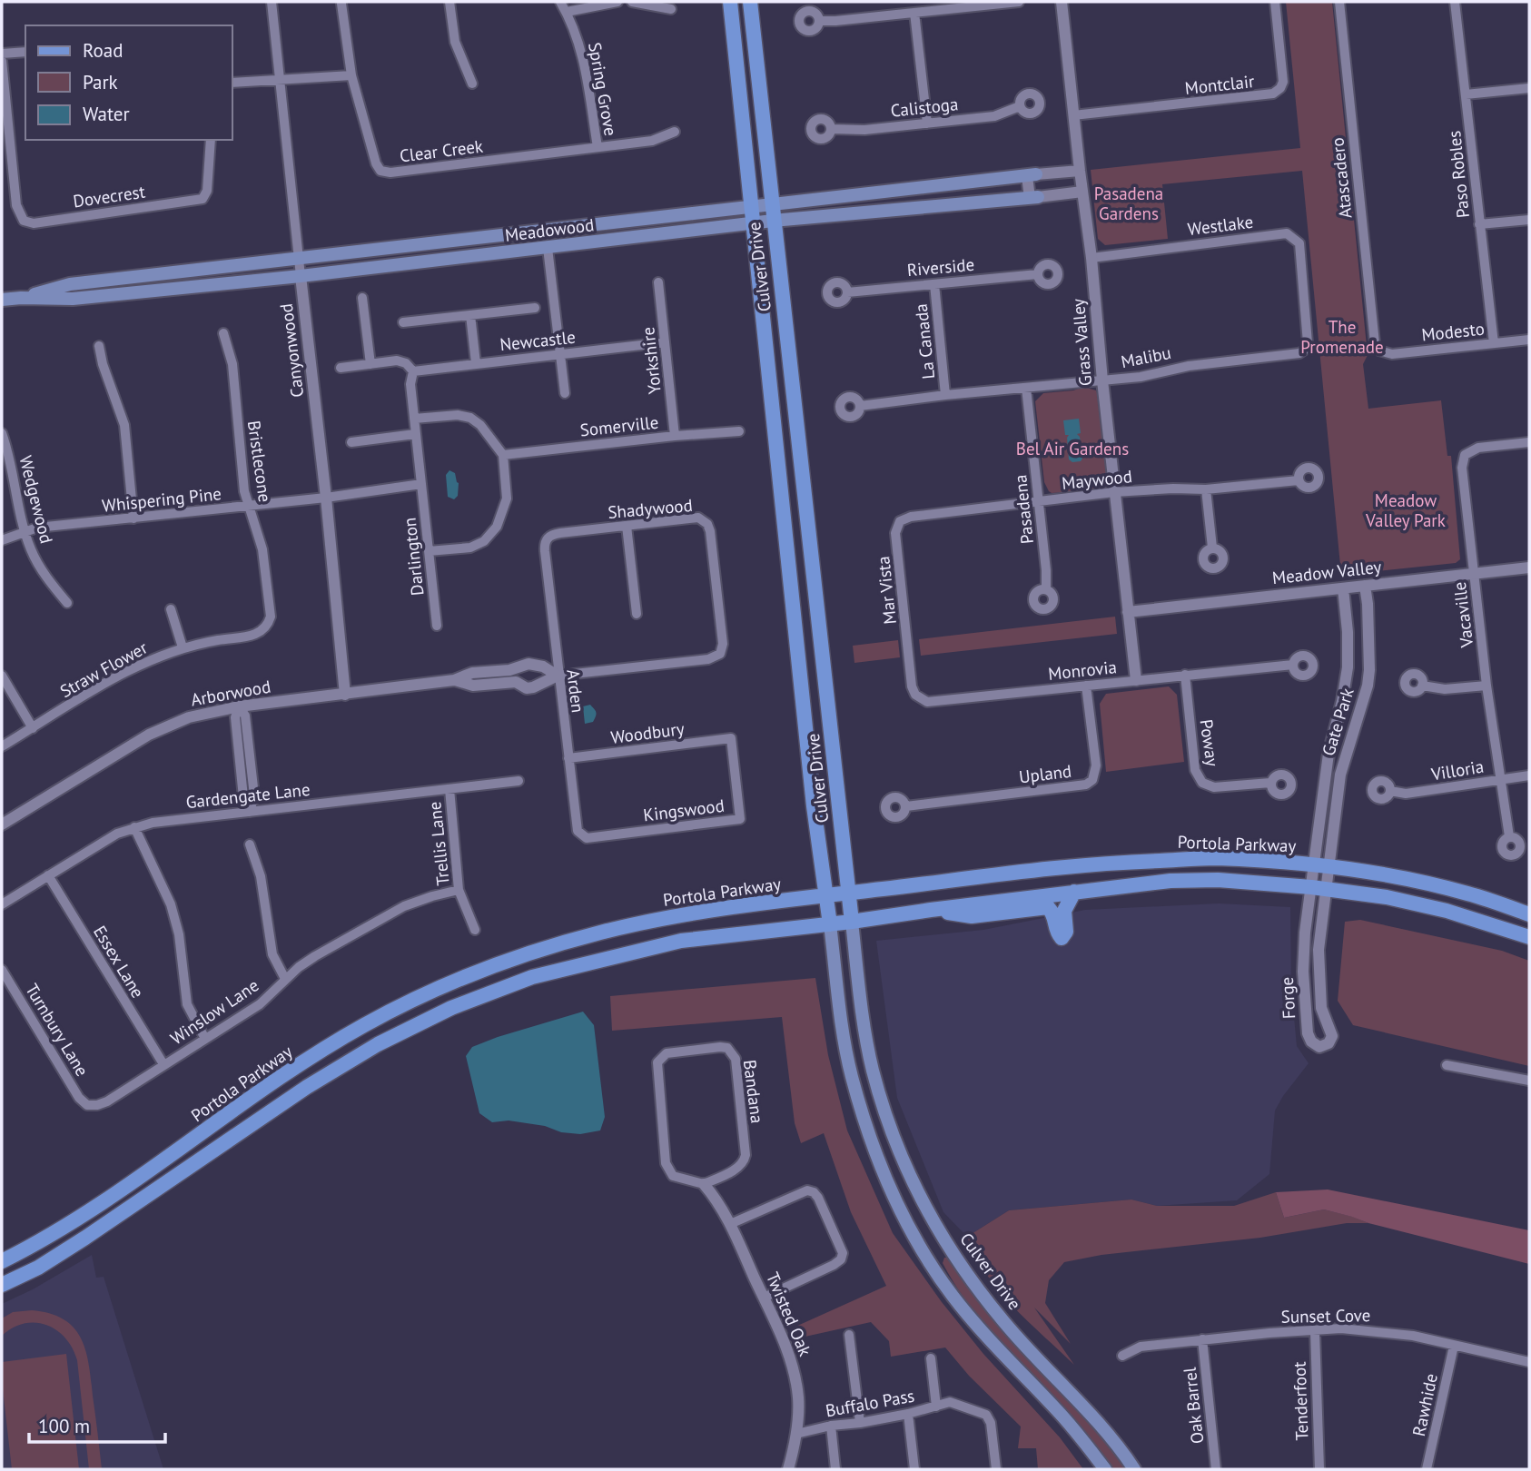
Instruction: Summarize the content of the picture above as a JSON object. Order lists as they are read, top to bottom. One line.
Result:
{"streets":{"main road":["Meadowood","Culver Drive","Portola Parkway"],"street":["Montclair","Spring Grove","Calistoga","Clear Creek","Paso Robles","Atascadero","Dovecrest","Westlake","Riverside","Modesto","Newcastle","La Canada","Grass Valley","Canyonwood","Malibu","Yorkshire","Somerville","Bristlecone","Maywood","Wedgewood","Whispering Pine","Shadywood","Pasadena","Darlington","Meadow Valley","Mar Vista","Vacaville","Straw Flower","Monrovia","Arden","Arborwood","Gate Park","Woodbury","Poway","Villoria","Upland","Gardengate Lane","Kingswood","Trellis Lane","Essex Lane","Forge","Winslow Lane","Turnbury Lane","Bandana","Twisted Oak","Sunset Cove","Tenderfoot","Buffalo Pass","Rawhide","Oak Barrel"]},"crossings":[["Montclair","Grass Valley"],["Spring Grove","Clear Creek"],["Paso Robles","Modesto"],["Atascadero","Modesto"],["Westlake","Grass Valley"],["Westlake","Malibu"],["Meadowood","Culver Drive"],["Meadowood","Grass Valley"],["Meadowood","Canyonwood"],["Culver Drive","Portola Parkway"],["Riverside","La Canada"],["Newcastle","Yorkshire"],["Newcastle","Darlington"],["La Canada","Malibu"],["Grass Valley","Malibu"],["Grass Valley","Maywood"],["Grass Valley","Meadow Valley"],["Grass Valley","Monrovia"],["Canyonwood","Whispering Pine"],["Canyonwood","Arborwood"],["Malibu","Pasadena"],["Yorkshire","Somerville"],["Bristlecone","Whispering Pine"],["Bristlecone","Straw Flower"],["Maywood","Pasadena"],["Maywood","Mar Vista"],["Wedgewood","Whispering Pine"],["Shadywood","Arden"],["Shadywood","Arborwood"],["Meadow Valley","Vacaville"],["Meadow Valley","Gate Park"],["Mar Vista","Monrovia"],["Vacaville","Villoria"],["Monrovia","Poway"],["Monrovia","Upland"],["Arden","Arborwood"],["Arden","Woodbury"],["Arden","Kingswood"],["Gate Park","Portola Parkway"],["Gate Park","Forge"],["Woodbury","Kingswood"],["Gardengate Lane","Trellis Lane"],["Gardengate Lane","Essex Lane"],["Trellis Lane","Winslow Lane"],["Portola Parkway","Forge"],["Essex Lane","Winslow Lane"],["Winslow Lane","Turnbury Lane"],["Bandana","Twisted Oak"],["Twisted Oak","Buffalo Pass"],["Sunset Cove","Tenderfoot"],["Sunset Cove","Rawhide"],["Sunset Cove","Oak Barrel"]],"parks":["Pasadena Gardens","The Promenade","Bel Air Gardens","Meadow Valley Park"],"legend":["Road","Park","Water"],"scale_bar":"100 m"}
